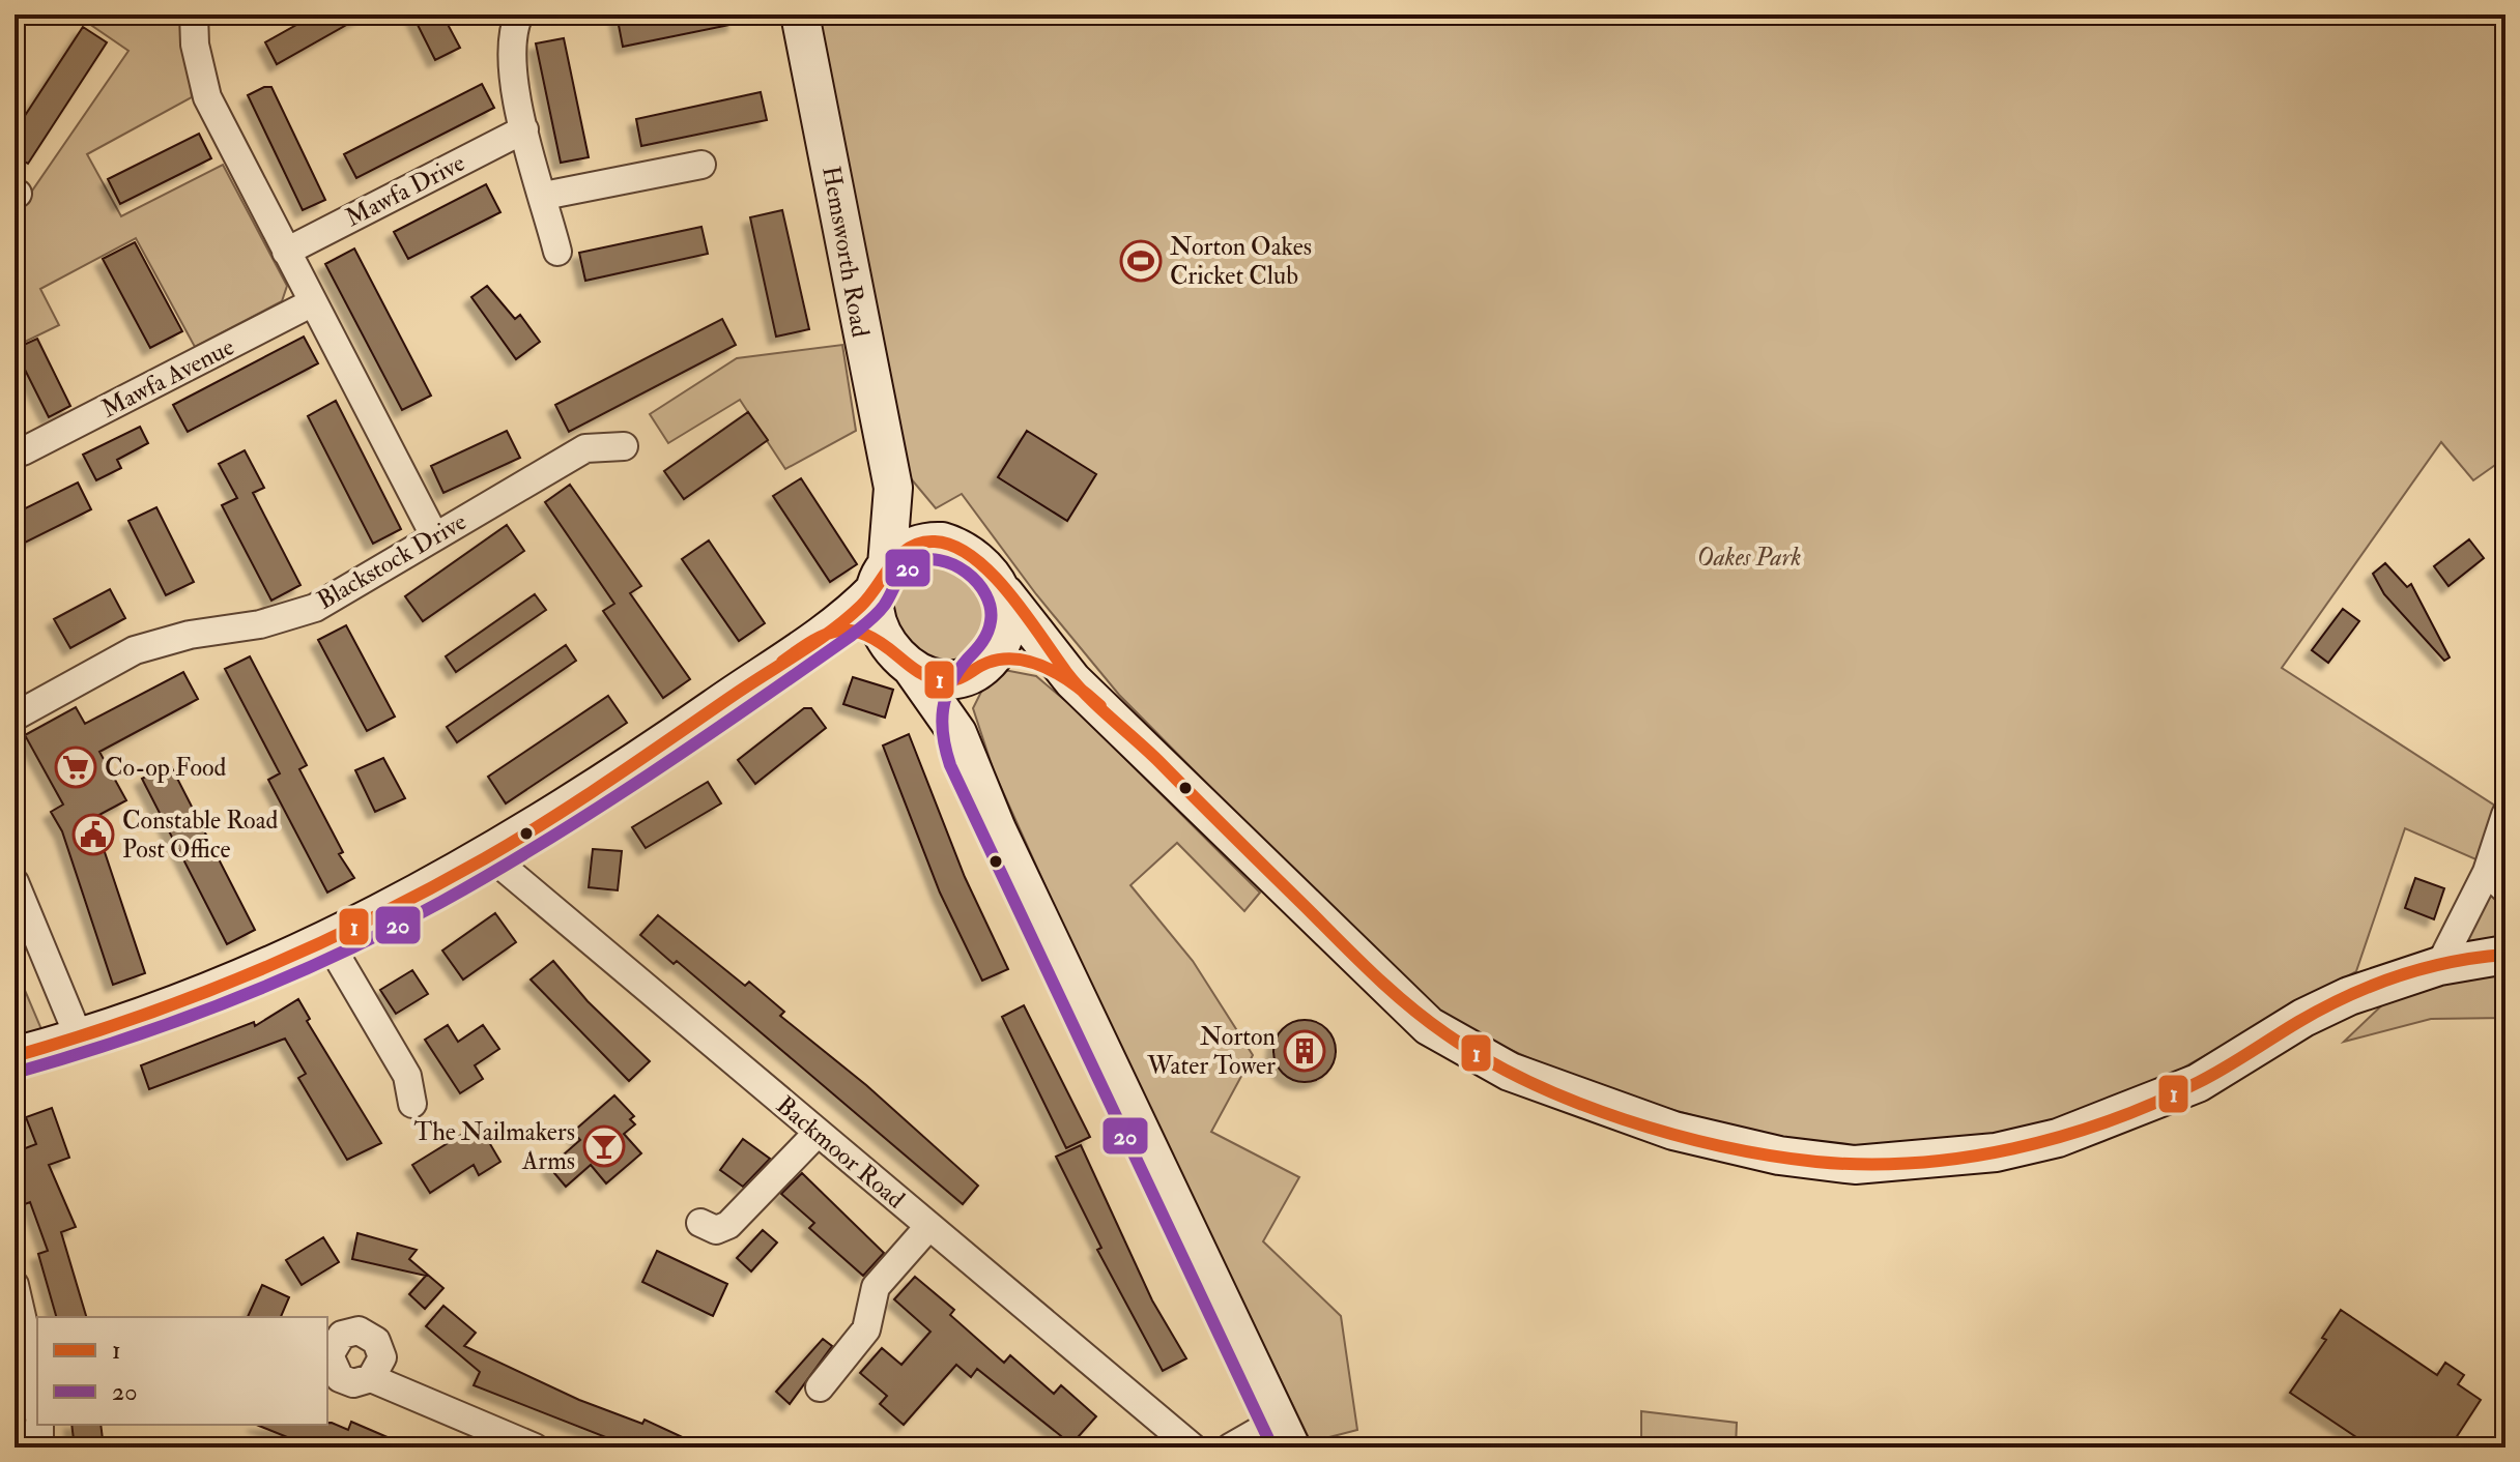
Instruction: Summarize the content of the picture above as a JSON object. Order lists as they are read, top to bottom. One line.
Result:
{"streets":{"street":["Mawfa Drive","Hemsworth Road","Mawfa Avenue","Blackstock Drive","Backmoor Road"]},"parks":["Oakes Park"],"places":{"sports":["Norton Oakes Cricket Club"],"supermarket":["Co-op Food"],"public building":["Constable Road Post Office"],"building":["Norton Water Tower"],"bar":["The Nailmakers Arms"]},"lines":["transit line 1","transit line 20"],"legend":["1","20"]}
